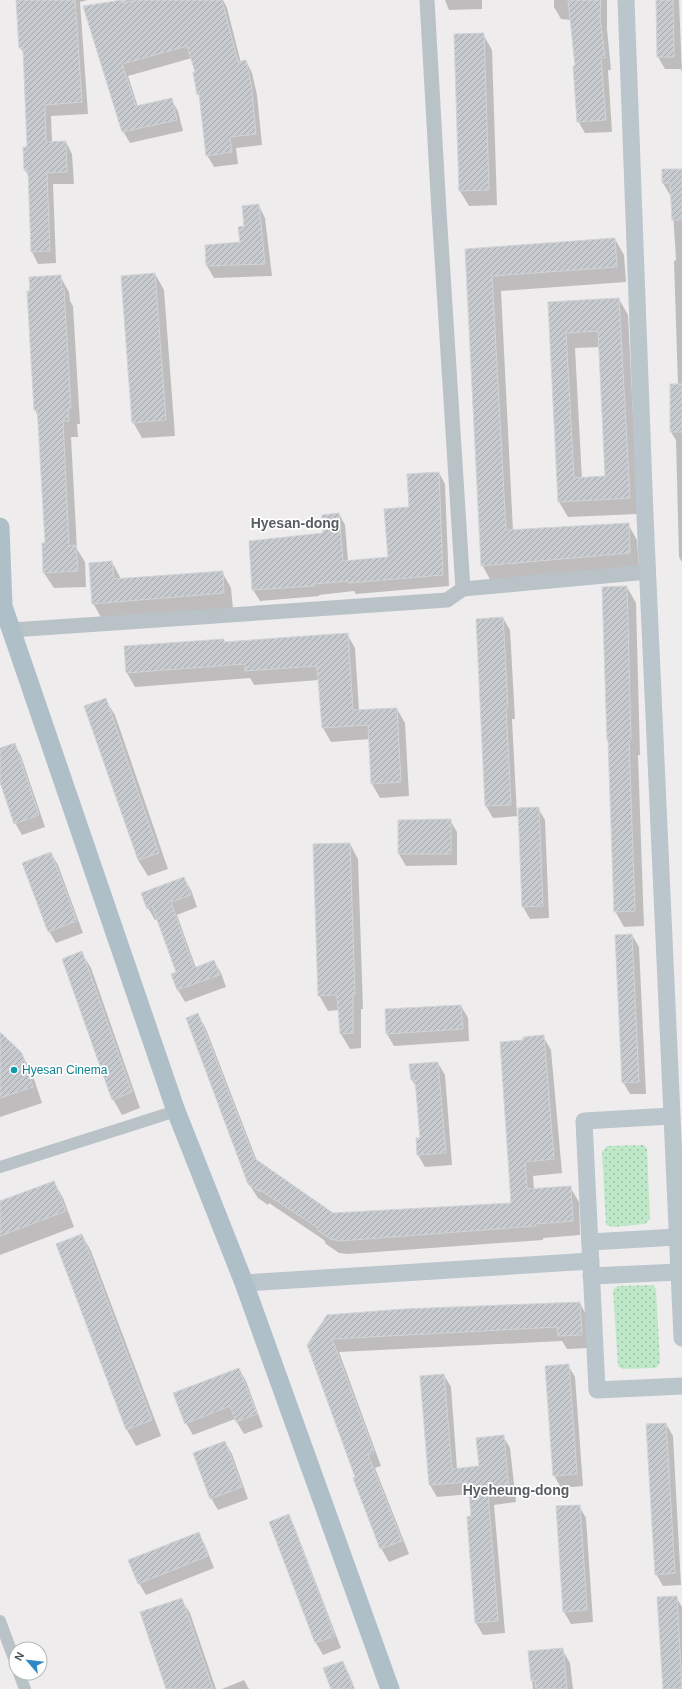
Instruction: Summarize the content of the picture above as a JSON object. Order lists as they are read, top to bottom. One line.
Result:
{"districts":["Hyesan-dong","Hyeheung-dong"],"places":["Hyesan Cinema"],"north":"top left"}
